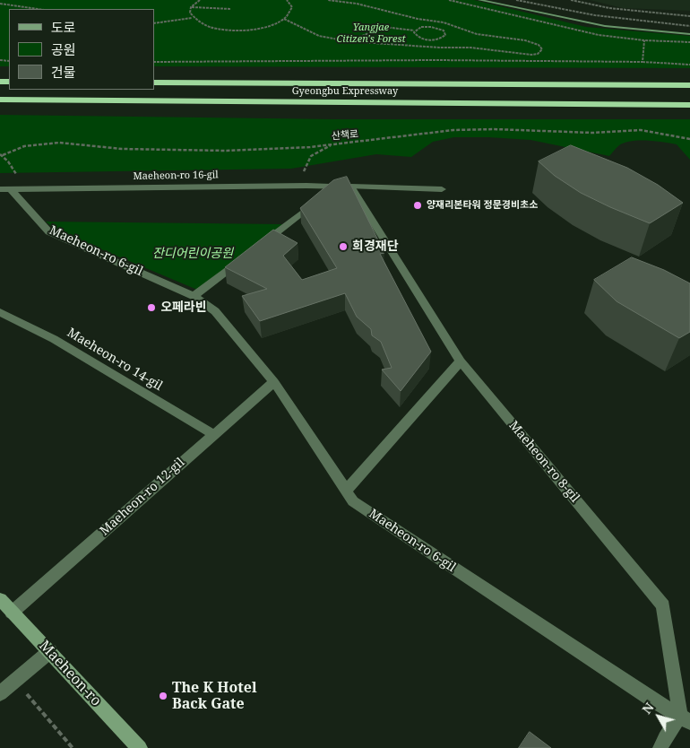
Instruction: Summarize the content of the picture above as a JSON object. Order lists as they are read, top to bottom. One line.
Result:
{"streets":{"highway":["Gyeongbu Expressway"],"main road":["Maeheon-ro"],"street":["Maeheon-ro 16-gil","Maeheon-ro 6-gil","Maeheon-ro 14-gil","Maeheon-ro 8-gil","Maeheon-ro 12-gil"],"path":["산책로"]},"crossings":[["산책로","Maeheon-ro 16-gil"],["Maeheon-ro 16-gil","Maeheon-ro 6-gil"],["Maeheon-ro 16-gil","Maeheon-ro 8-gil"],["Maeheon-ro 6-gil","Maeheon-ro 8-gil"],["Maeheon-ro 6-gil","Maeheon-ro 12-gil"],["Maeheon-ro 14-gil","Maeheon-ro 12-gil"],["Maeheon-ro 12-gil","Maeheon-ro"]],"parks":["Yangjae Citizen's Forest","잔디어린이공원"],"places":["양재리본타워 정문경비초소","희경재단","오페라빈","The K Hotel Back Gate"],"legend":["도로","공원","건물"],"north":"top left"}
